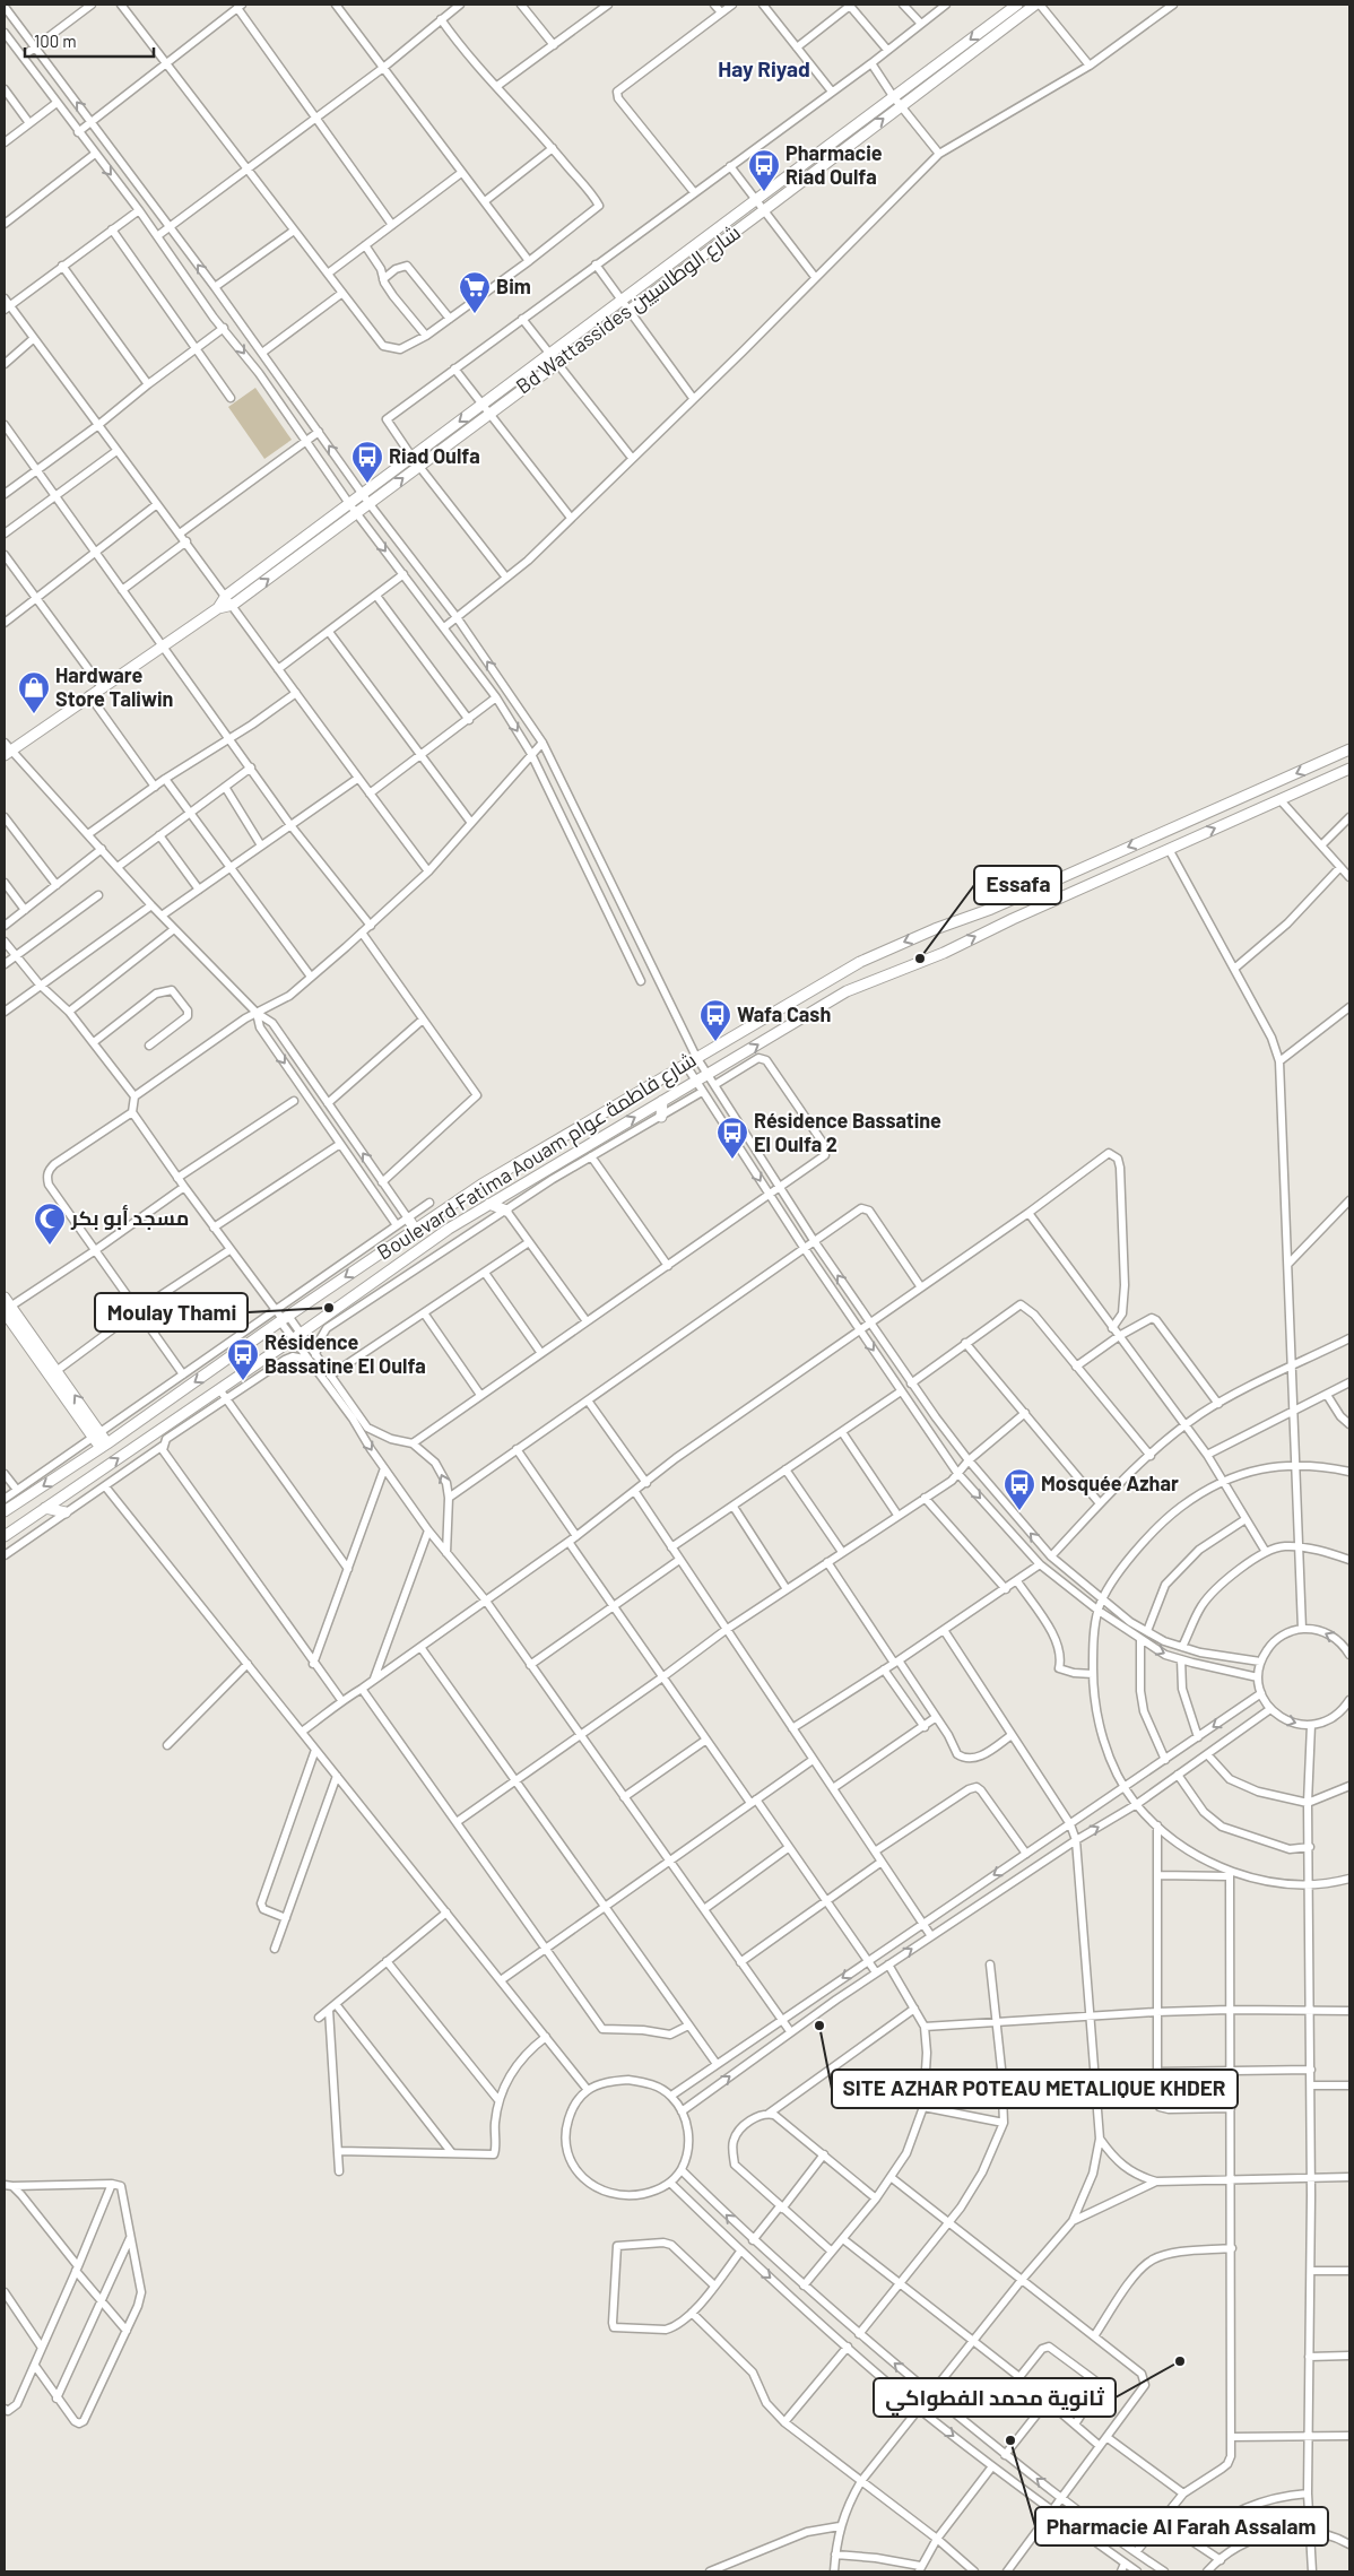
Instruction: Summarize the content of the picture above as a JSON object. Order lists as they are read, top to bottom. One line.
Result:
{"streets":{"main road":["Bd Wattassides شارع الوطاسيين","Boulevard Fatima Aouam شارع فاطمة عوام"]},"districts":["Hay Riyad"],"places":{"bus stop":["Pharmacie Riad Oulfa","Riad Oulfa","Wafa Cash","Résidence Bassatine El Oulfa 2","Résidence Bassatine El Oulfa","Mosquée Azhar"],"supermarket":["Bim"],"shop":["Hardware Store Taliwin"],"other":["Essafa","Moulay Thami","SITE AZHAR POTEAU METALIQUE KHDER","ثانوية محمد الفطواكي","Pharmacie Al Farah Assalam"],"mosque":["مسجد أبو بكر"]},"scale_bar":"100 m"}
